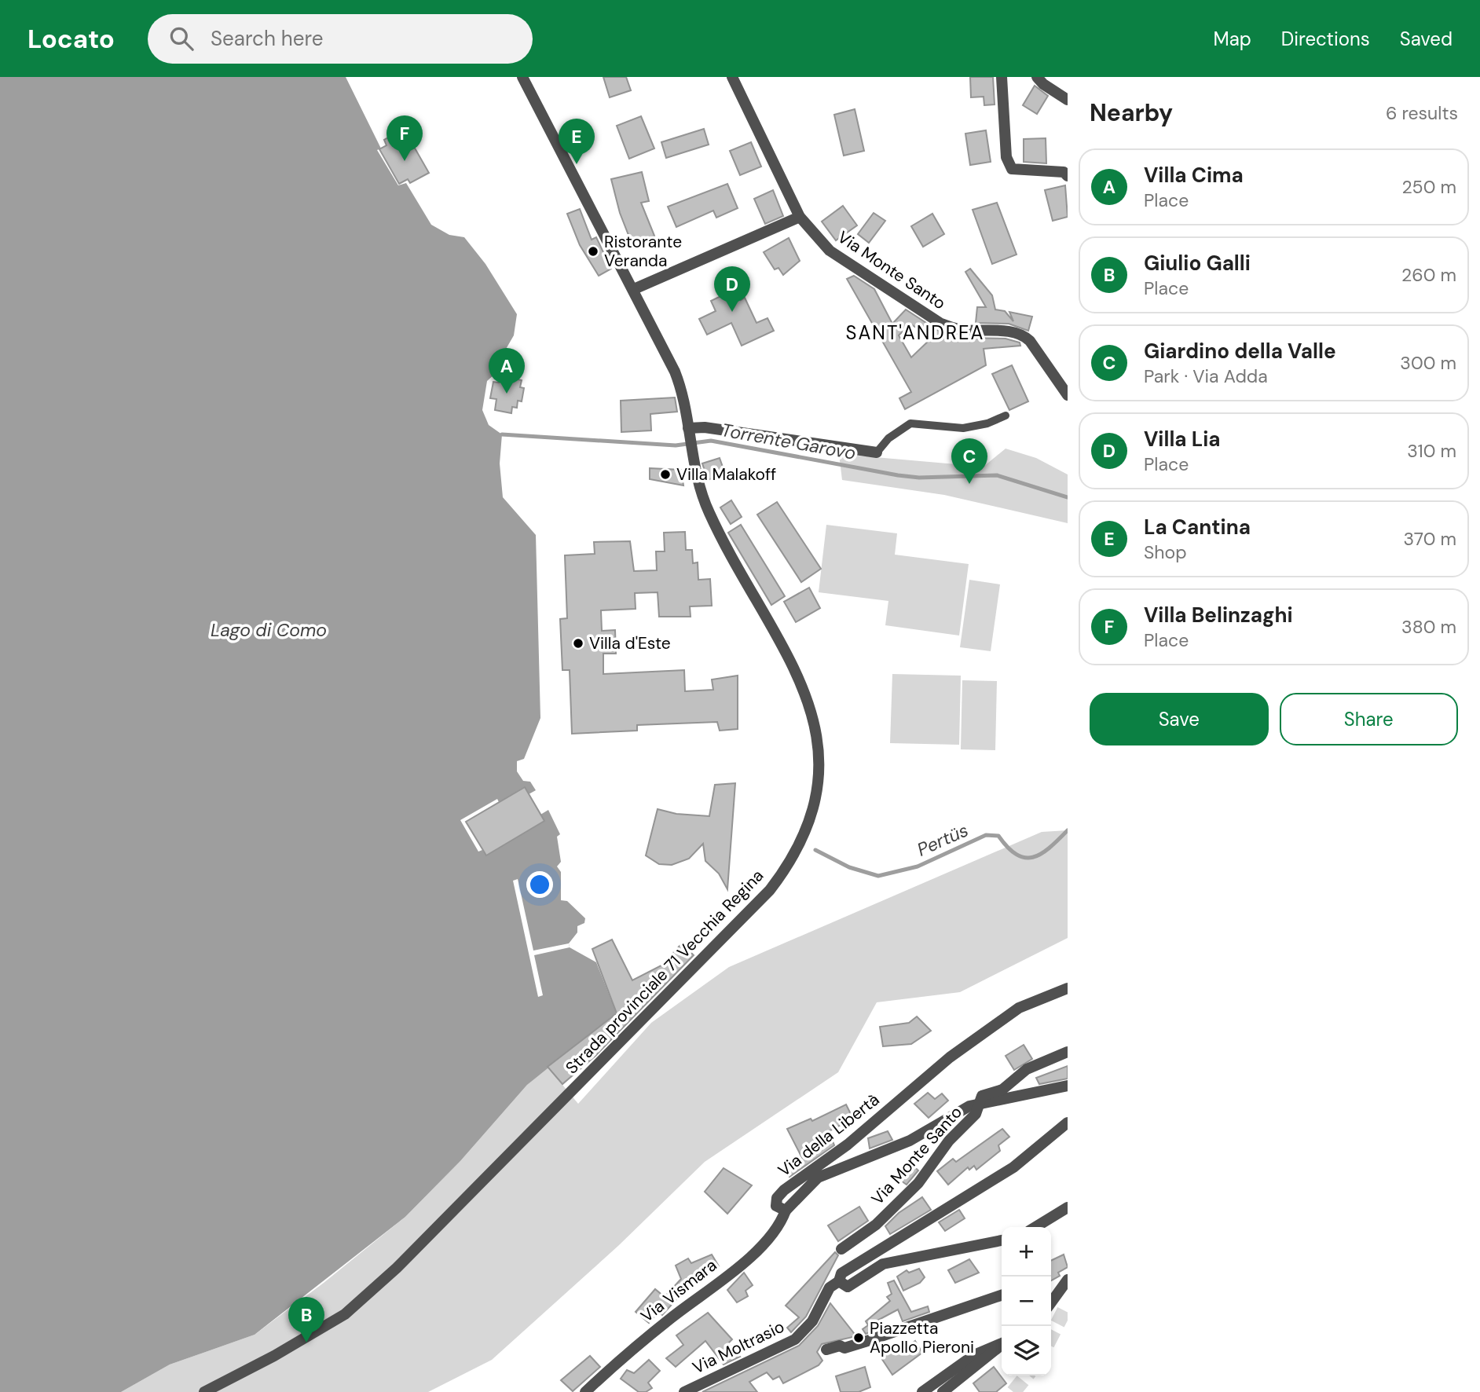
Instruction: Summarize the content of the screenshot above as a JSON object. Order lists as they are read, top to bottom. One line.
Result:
{"streets":{"street":["Via Monte Santo","Strada provinciale 71 Vecchia Regina","Via della Libertà","Via Vismara","Via Moltrasio"]},"crossings":[["Via Monte Santo","Via della Libertà"],["Via della Libertà","Via Vismara"]],"districts":["SANT'ANDREA"],"water":["Torrente Garovo","Lago di Como","Pertüs"],"places":["Ristorante Veranda","Villa Malakoff","Villa d'Este","Piazzetta Apollo Pieroni"],"page":{"header":"Locato","search":"Search here","nav":["Map","Directions","Saved"],"heading":["Nearby","6 results"],"pins":["F","E","D","A","C","B"],"list":[{"mark":"A","name":"Villa Cima","note":"Place","value":"250 m"},{"mark":"B","name":"Giulio Galli","note":"Place","value":"260 m"},{"mark":"C","name":"Giardino della Valle","note":"Park · Via Adda","value":"300 m"},{"mark":"D","name":"Villa Lia","note":"Place","value":"310 m"},{"mark":"E","name":"La Cantina","note":"Shop","value":"370 m"},{"mark":"F","name":"Villa Belinzaghi","note":"Place","value":"380 m"}],"buttons":["Save","Share"],"map_buttons":["+","−"]}}
